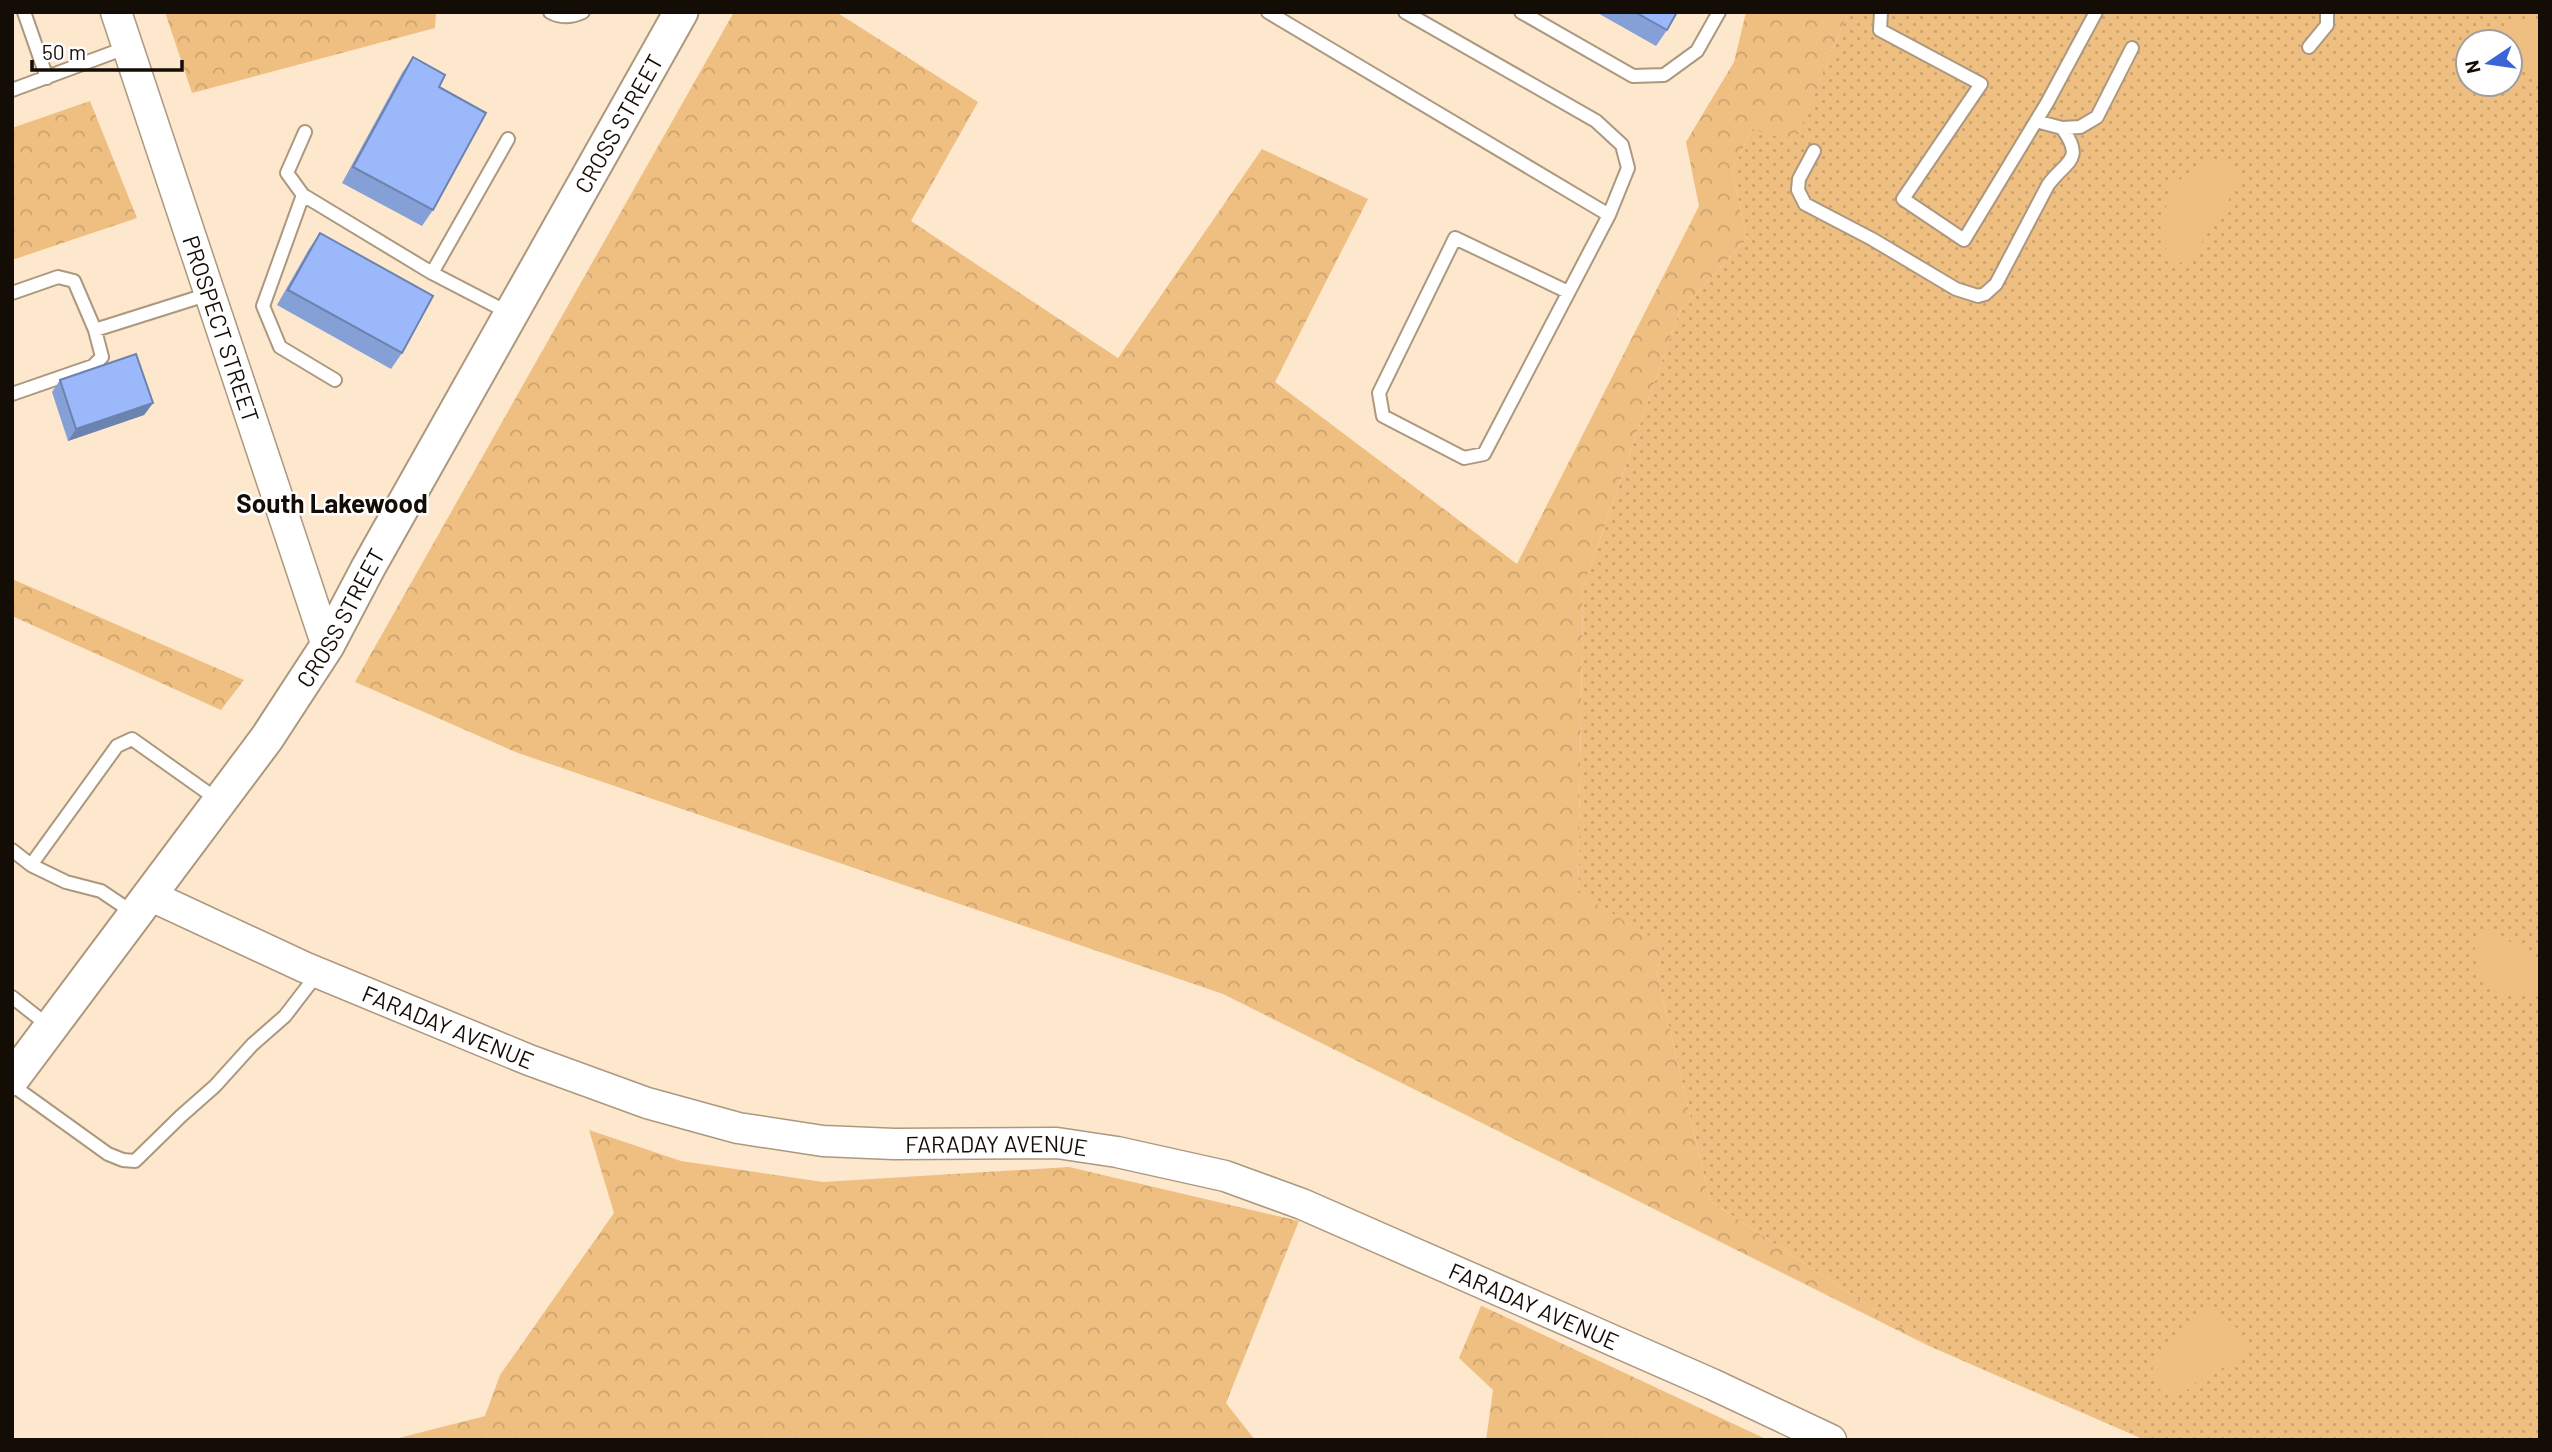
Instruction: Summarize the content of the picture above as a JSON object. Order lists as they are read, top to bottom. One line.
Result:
{"streets":{"main road":["CROSS STREET"],"street":["PROSPECT STREET","FARADAY AVENUE"]},"crossings":[["CROSS STREET","PROSPECT STREET"],["CROSS STREET","FARADAY AVENUE"]],"districts":["South Lakewood"],"scale_bar":"50 m","north":"left"}
